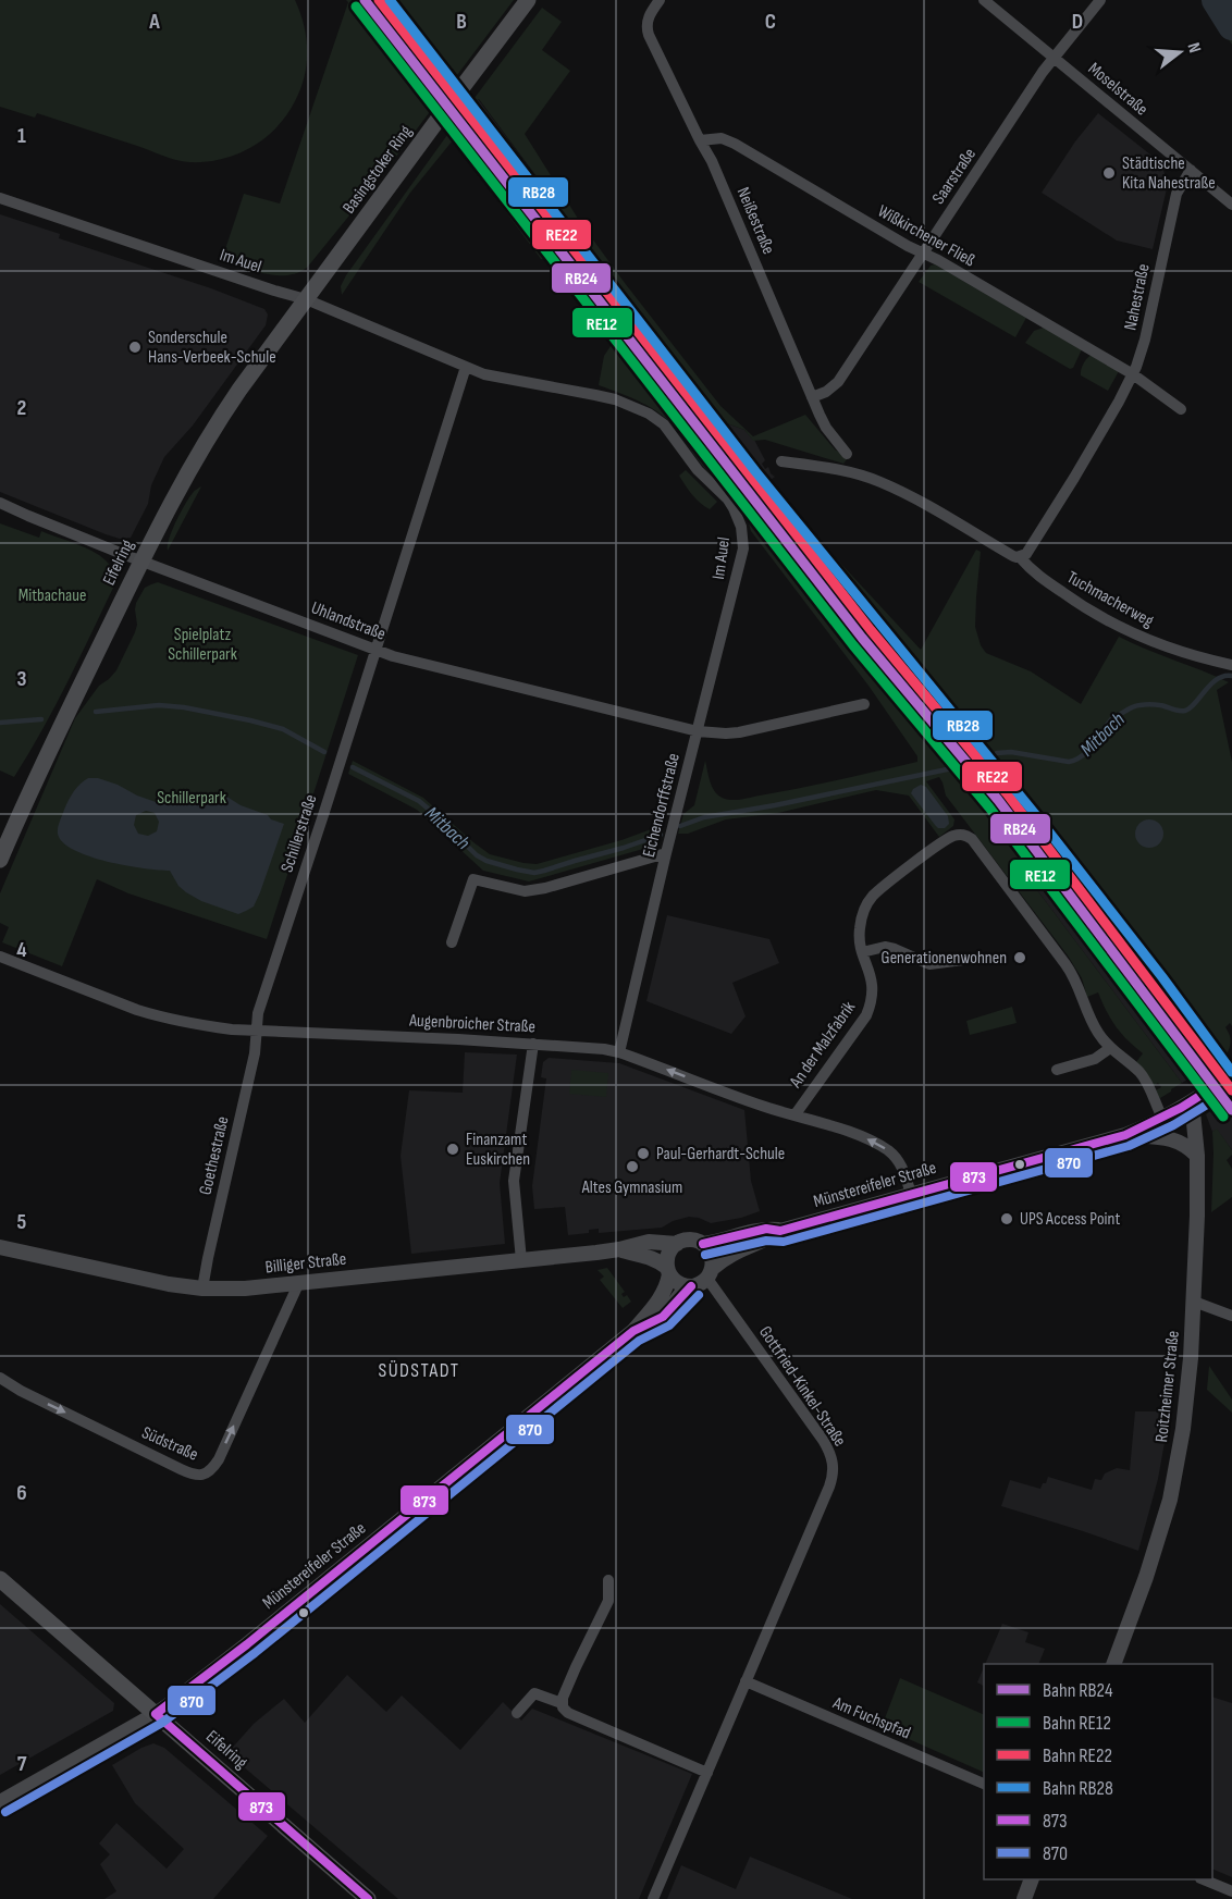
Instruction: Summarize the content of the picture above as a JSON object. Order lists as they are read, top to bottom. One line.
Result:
{"streets":{"main road":["Basingstoker Ring","Eifelring"],"street":["Moselstraße","Saarstraße","Neißestraße","Wißkirchener Fließ","Im Auel","Nahestraße","Tuchmacherweg","Uhlandstraße","Eichendorffstraße","Schillerstraße","Augenbroicher Straße","An der Malzfabrik","Goethestraße","Münstereifeler Straße","Billiger Straße","Gottfried-Kinkel-Straße","Roitzheimer Straße","Südstraße","Am Fuchspfad"]},"crossings":[["Moselstraße","Saarstraße"],["Moselstraße","Nahestraße"],["Basingstoker Ring","Im Auel"],["Basingstoker Ring","Eifelring"],["Saarstraße","Neißestraße"],["Saarstraße","Wißkirchener Fließ"],["Neißestraße","Wißkirchener Fließ"],["Wißkirchener Fließ","Nahestraße"],["Im Auel","Eifelring"],["Im Auel","Uhlandstraße"],["Im Auel","Eichendorffstraße"],["Eifelring","Uhlandstraße"],["Eifelring","Münstereifeler Straße"],["Uhlandstraße","Eichendorffstraße"],["Uhlandstraße","Schillerstraße"],["Eichendorffstraße","Augenbroicher Straße"],["Schillerstraße","Augenbroicher Straße"],["Schillerstraße","Goethestraße"],["Augenbroicher Straße","An der Malzfabrik"],["Augenbroicher Straße","Goethestraße"],["Augenbroicher Straße","Münstereifeler Straße"],["An der Malzfabrik","Münstereifeler Straße"],["Goethestraße","Billiger Straße"],["Münstereifeler Straße","Billiger Straße"],["Münstereifeler Straße","Gottfried-Kinkel-Straße"],["Münstereifeler Straße","Roitzheimer Straße"],["Billiger Straße","Gottfried-Kinkel-Straße"],["Billiger Straße","Südstraße"],["Gottfried-Kinkel-Straße","Am Fuchspfad"]],"districts":["SÜDSTADT"],"water":["Mitbach"],"parks":["Mitbachaue","Spielplatz Schillerpark","Schillerpark"],"places":["Städtische Kita Nahestraße","Sonderschule Hans-Verbeek-Schule","Generationenwohnen","Finanzamt Euskirchen","Paul-Gerhardt-Schule","Altes Gymnasium","UPS Access Point"],"lines":["rail line RB24","rail line RE22","rail line RB28","rail line RE12","transit line 873","transit line 870"],"legend":["Bahn RB24","Bahn RE12","Bahn RE22","Bahn RB28","873","870"],"north":"right","grid":{"columns":["A","B","C","D"],"rows":["1","2","3","4","5","6","7"]}}
